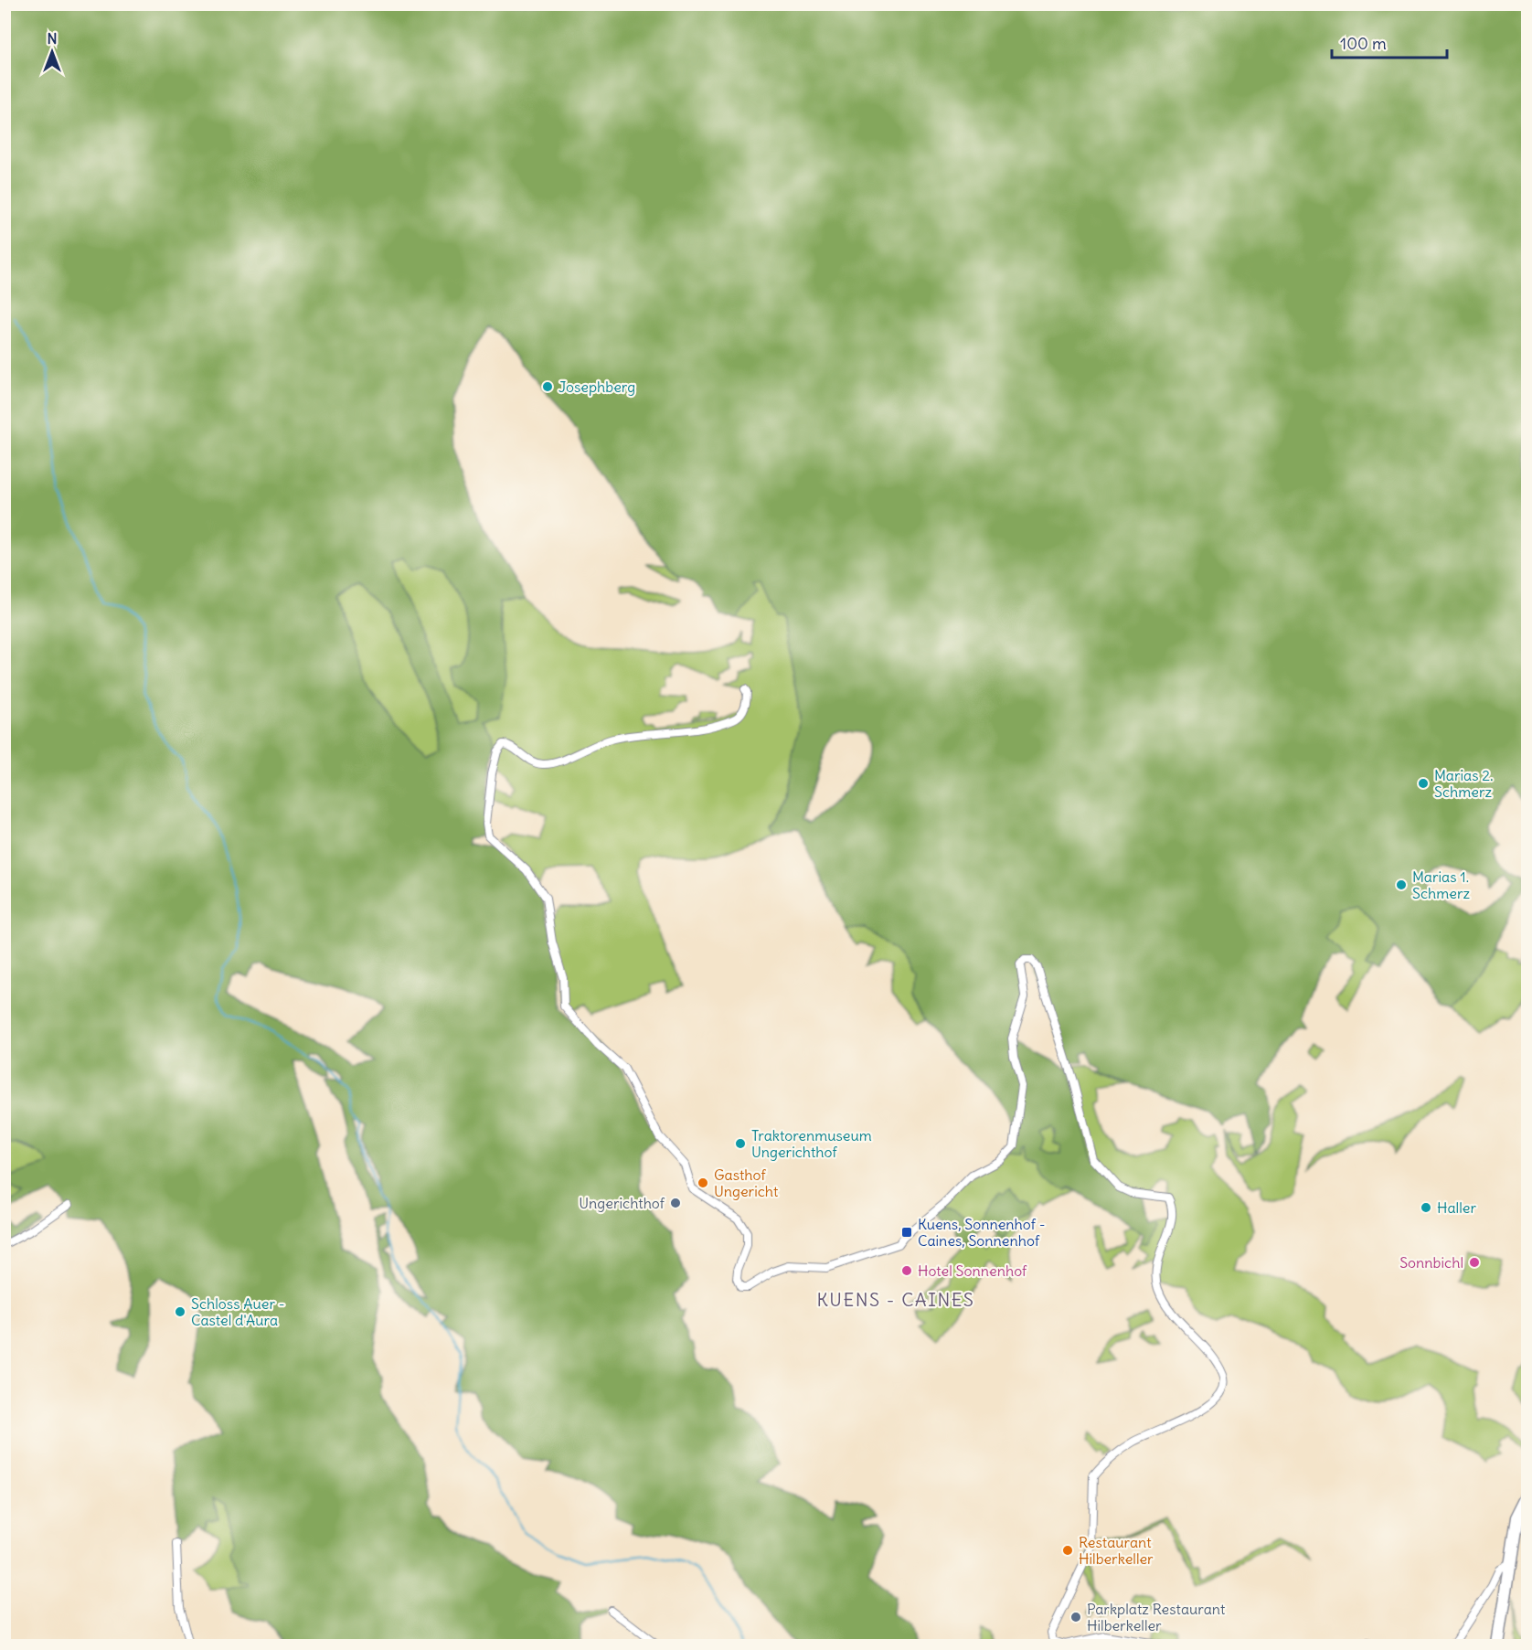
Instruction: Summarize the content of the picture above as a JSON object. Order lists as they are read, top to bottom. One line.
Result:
{"districts":["KUENS - CAINES"],"places":{"other":["Josephberg","Marias 2. Schmerz","Marias 1. Schmerz","Traktorenmuseum Ungerichthof","Gasthof Ungericht","Ungerichthof","Haller","Sonnbichl","Hotel Sonnenhof","Schloss Auer - Castel d'Aura","Restaurant Hilberkeller","Parkplatz Restaurant Hilberkeller"],"transit":["Kuens, Sonnenhof - Caines, Sonnenhof"]},"scale_bar":"100 m","north":"top"}
